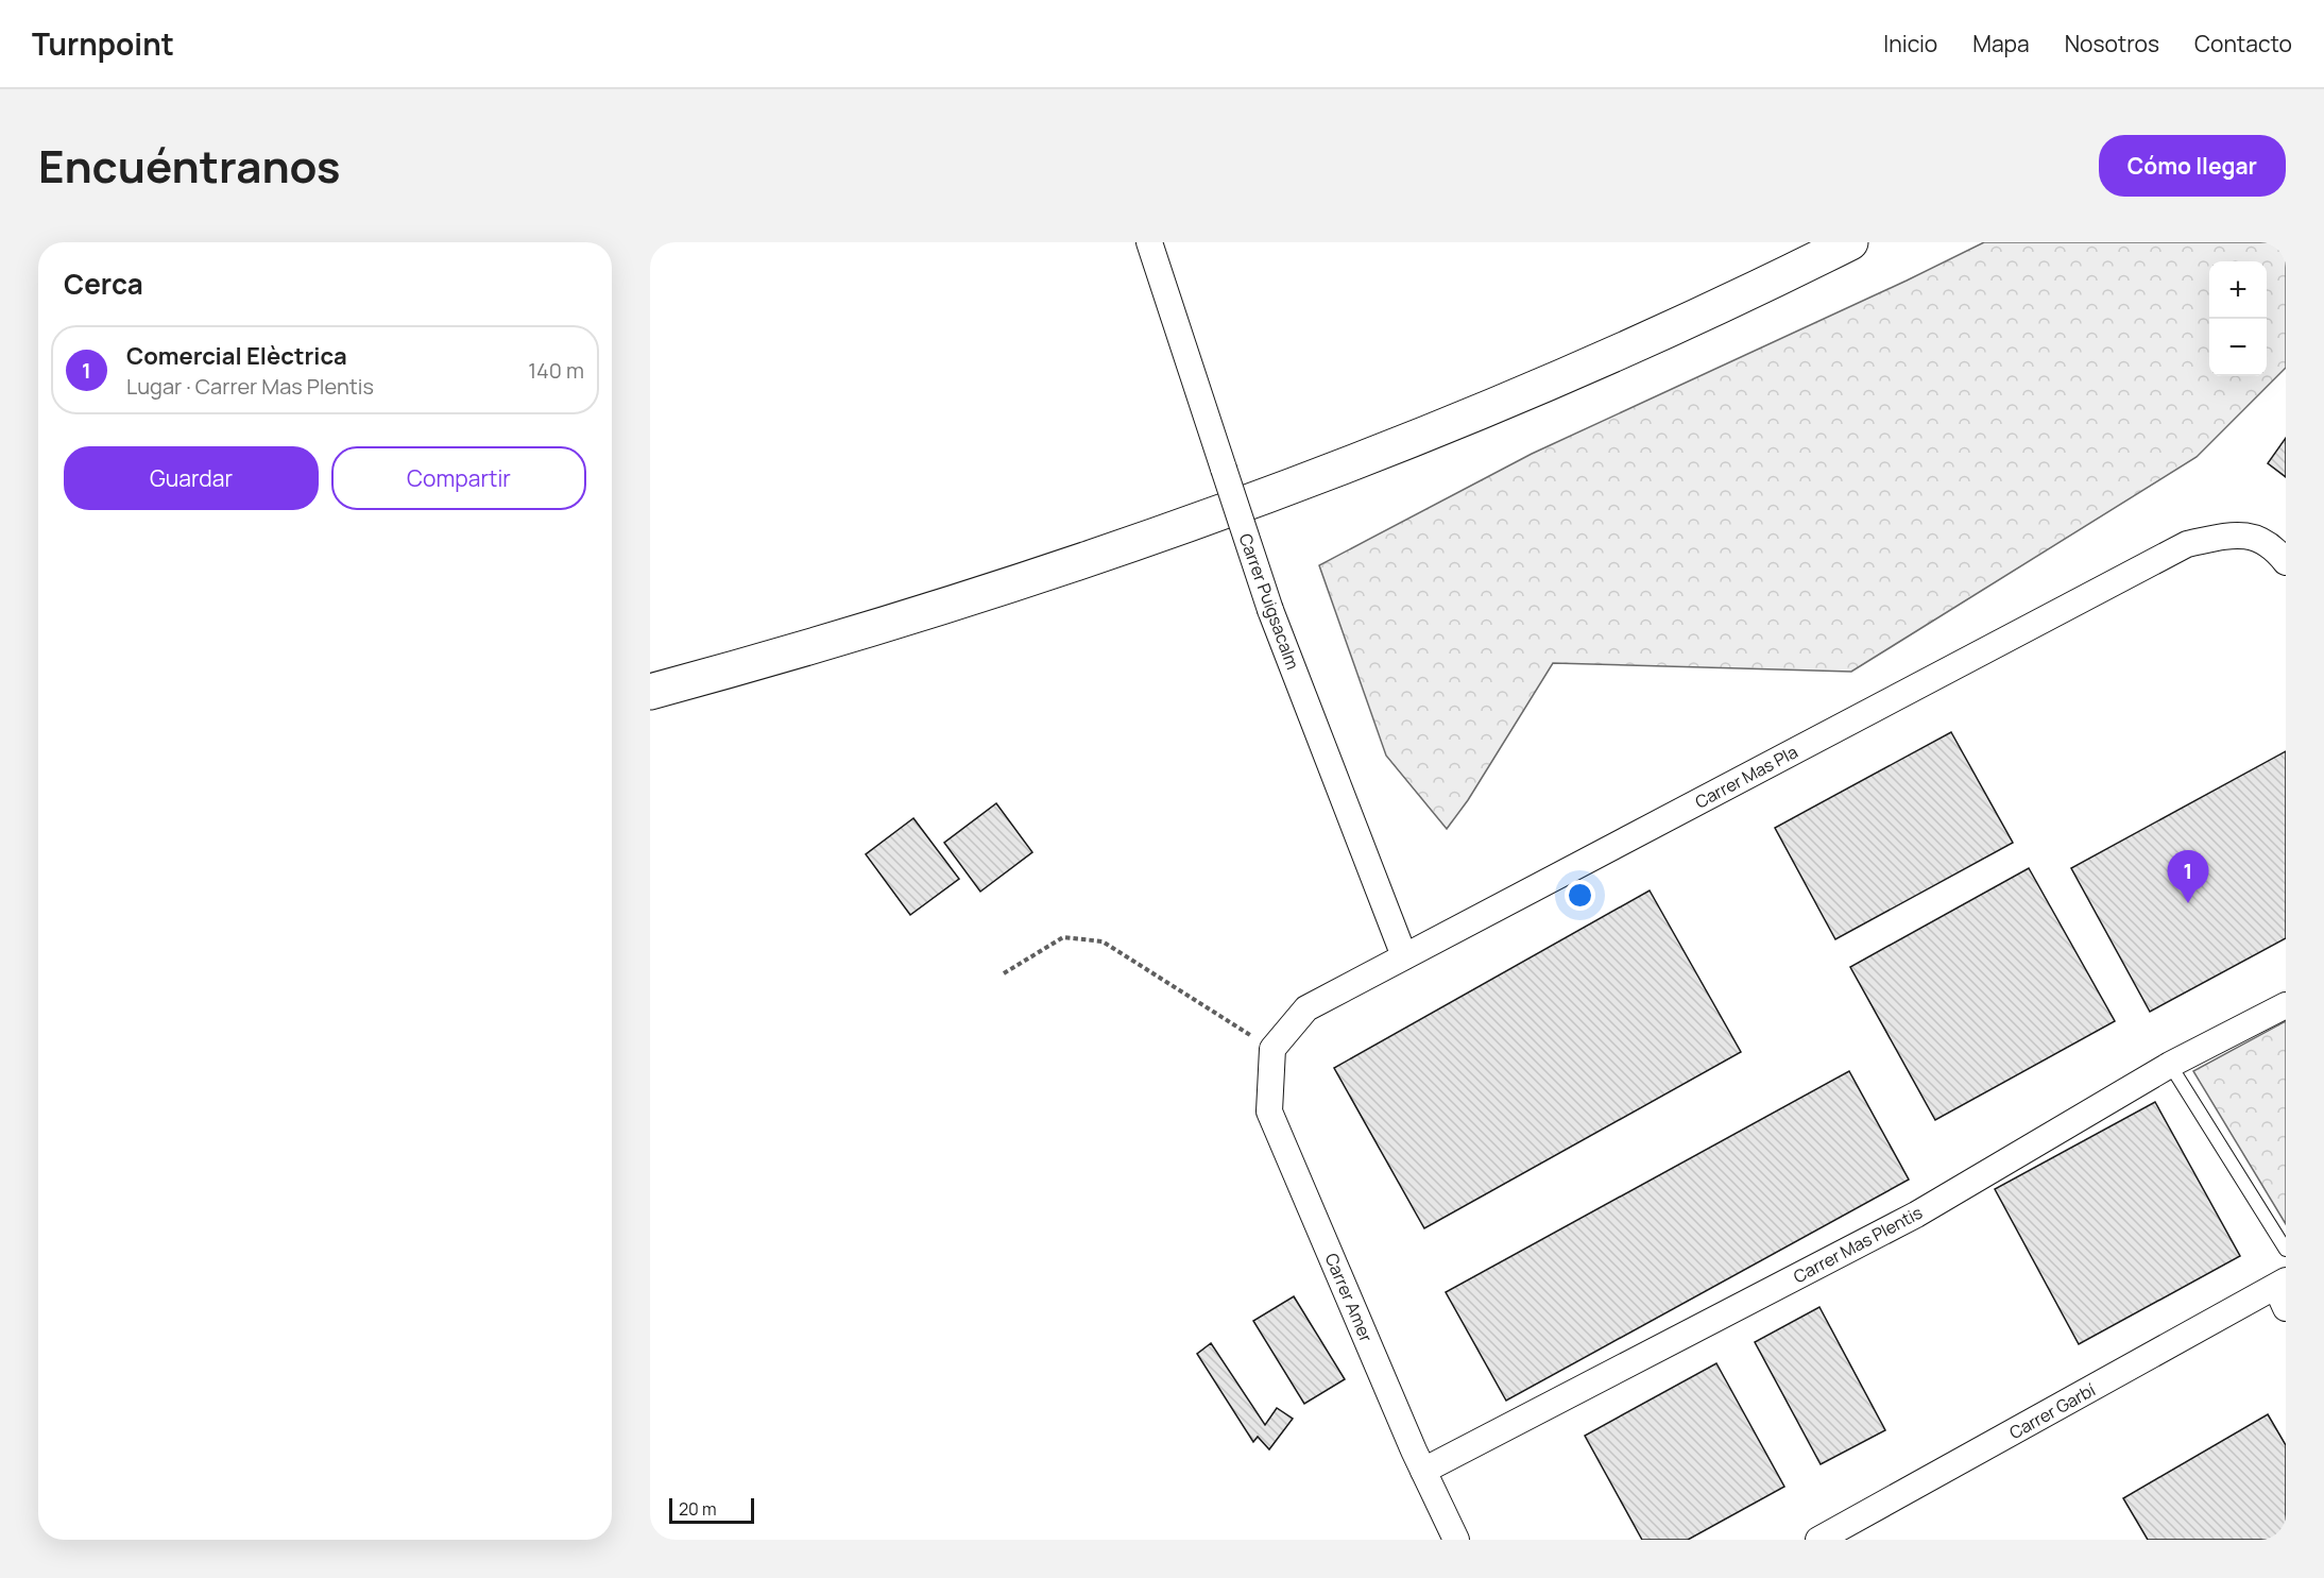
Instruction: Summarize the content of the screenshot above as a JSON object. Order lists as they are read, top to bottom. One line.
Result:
{"streets":{"street":["Carrer Puigsacalm","Carrer Mas Pla","Carrer Mas Plentis","Carrer Amer","Carrer Garbí"]},"crossings":[["Carrer Puigsacalm","Carrer Mas Pla"],["Carrer Mas Pla","Carrer Amer"],["Carrer Mas Plentis","Carrer Amer"]],"scale_bar":"20 m","page":{"header":"Turnpoint","nav":["Inicio","Mapa","Nosotros","Contacto"],"title":"Encuéntranos","buttons":["Cómo llegar",["Guardar","Compartir"]],"heading":"Cerca","map_buttons":["+","−"],"list":[{"mark":"1","name":"Comercial Elèctrica","note":"Lugar · Carrer Mas Plentis","value":"140 m"}],"pins":"1","scale":"20 m"}}
